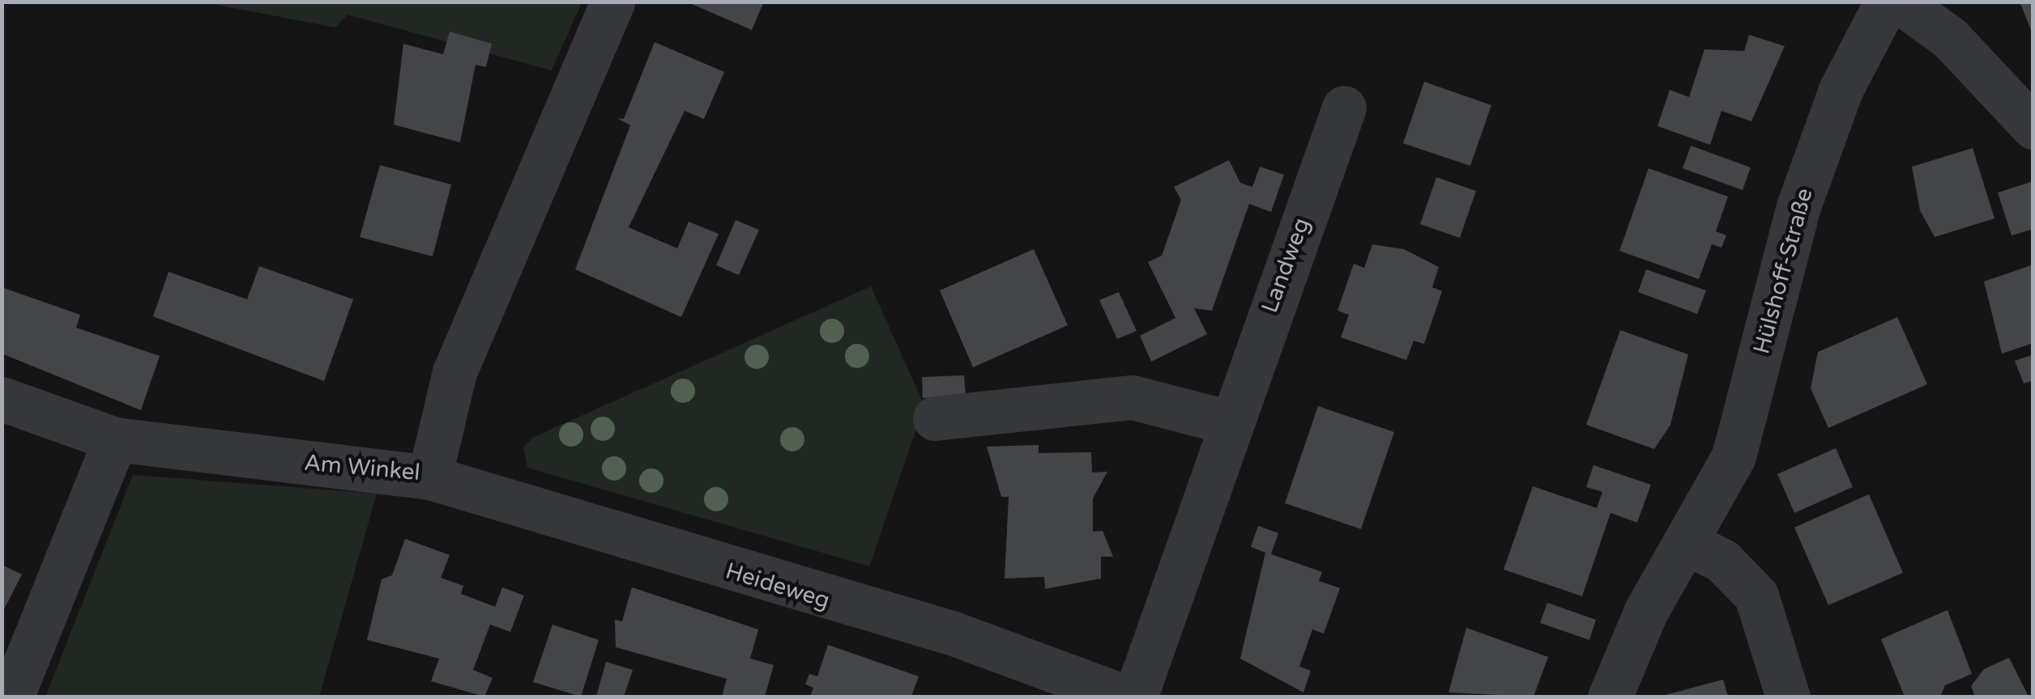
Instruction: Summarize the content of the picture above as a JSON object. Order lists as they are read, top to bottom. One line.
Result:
{"streets":{"street":["Landweg","Hülshoff-Straße","Am Winkel","Heideweg"]},"crossings":[["Am Winkel","Heideweg"]]}
